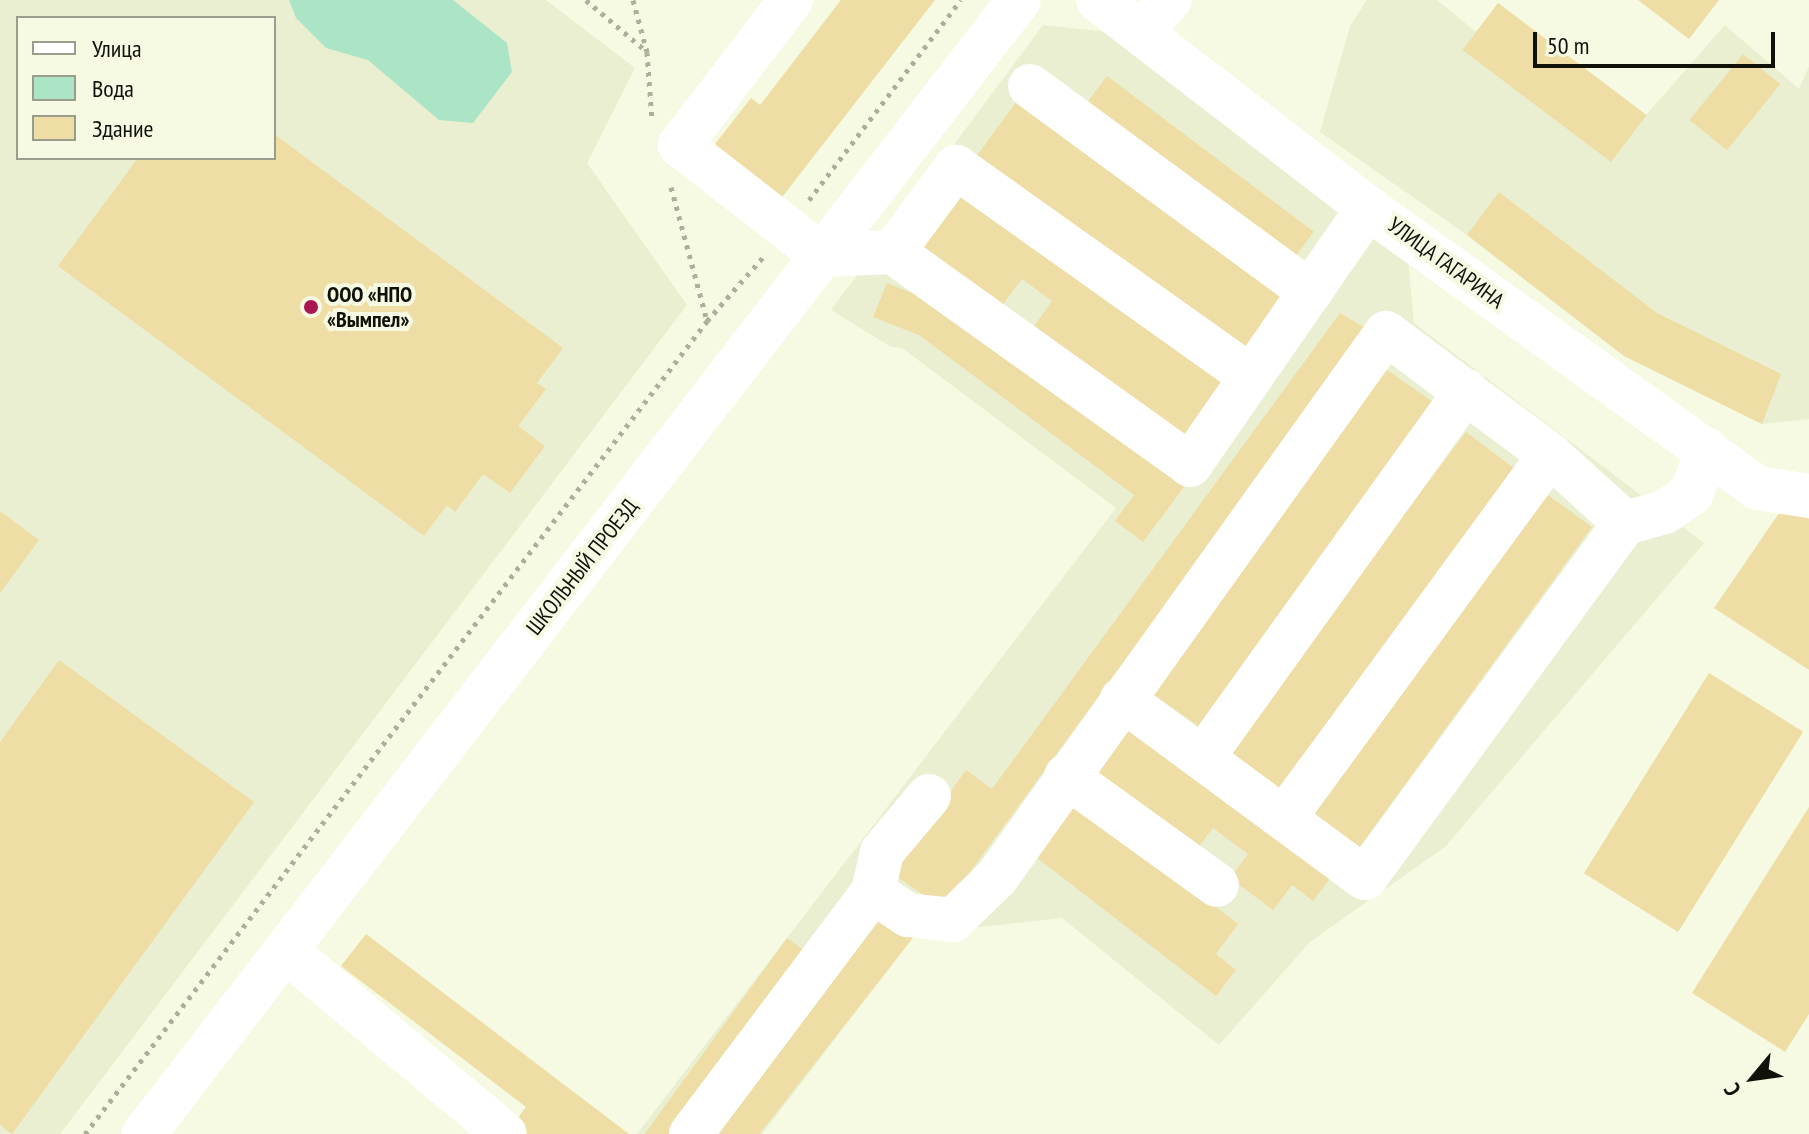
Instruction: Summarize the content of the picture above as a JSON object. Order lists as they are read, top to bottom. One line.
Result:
{"streets":{"street":["УЛИЦА ГАГАРИНА","ШКОЛЬНЫЙ ПРОЕЗД"]},"places":["ООО «НПО «Вымпел»"],"legend":["Улица","Вода","Здание"],"scale_bar":"50 m","north":"bottom left"}
